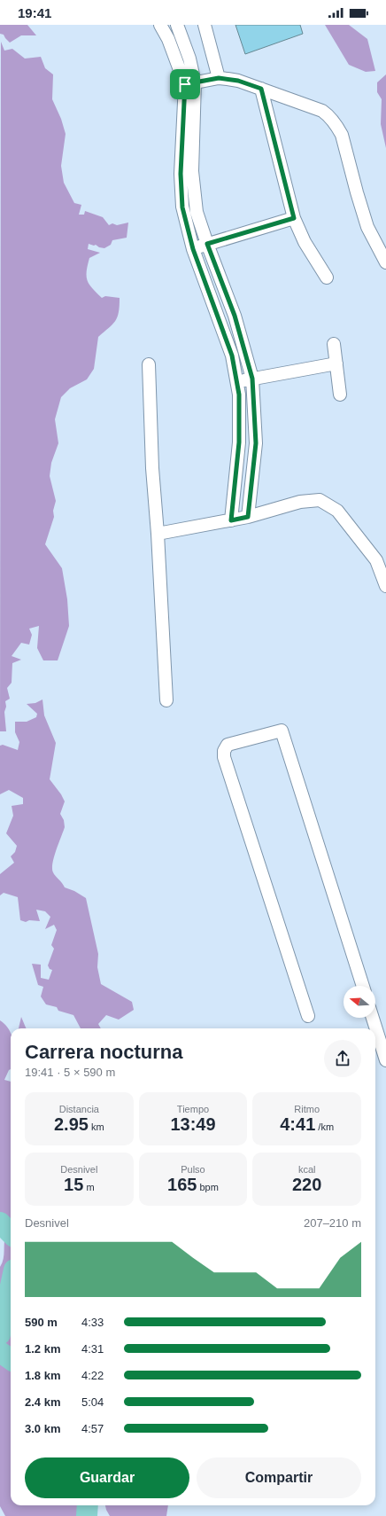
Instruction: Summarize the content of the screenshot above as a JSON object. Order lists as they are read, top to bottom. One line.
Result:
{"north":"left","page":{"status":"19:41","heading":["Carrera nocturna","19:41 · 5 × 590 m"],"stats":[["Distancia","2.95 km"],["Tiempo","13:49"],["Ritmo","4:41 /km"],["Desnivel","15 m"],["Pulso","165 bpm"],["kcal","220"]],"chart":["Desnivel","207–210 m"],"list":[{"name":"590 m","note":"4:33"},{"name":"1.2 km","note":"4:31"},{"name":"1.8 km","note":"4:22"},{"name":"2.4 km","note":"5:04"},{"name":"3.0 km","note":"4:57"}],"buttons":["Guardar","Compartir"]}}
